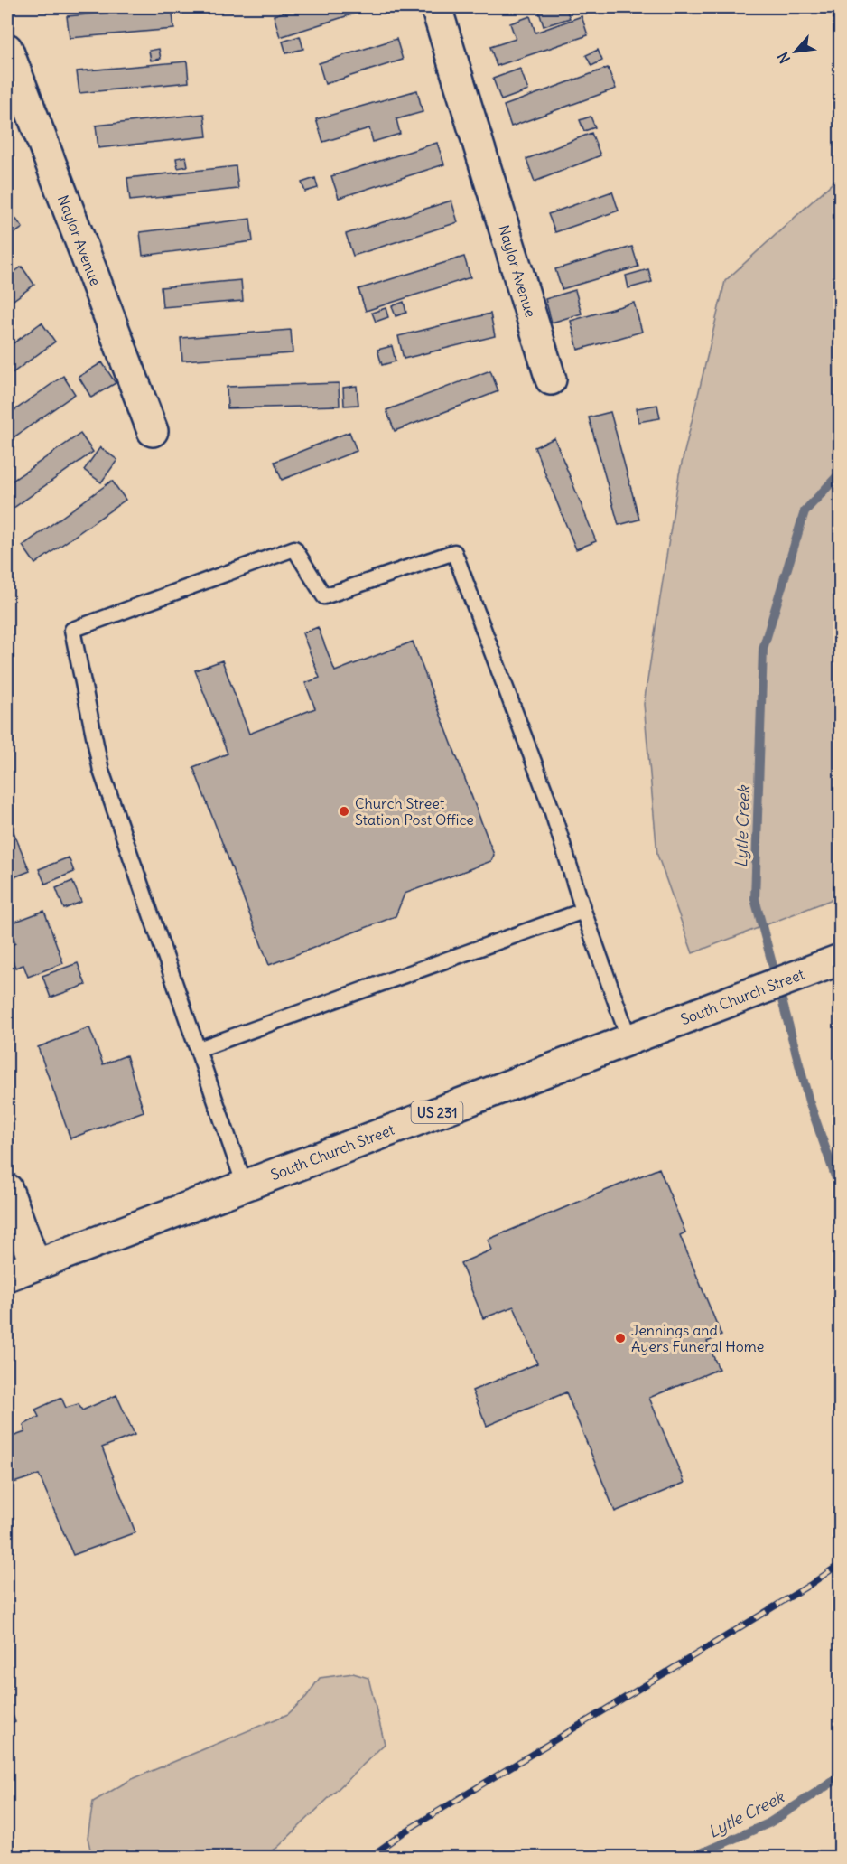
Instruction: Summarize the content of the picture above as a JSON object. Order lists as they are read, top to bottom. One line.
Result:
{"streets":{"main road":["Naylor Avenue","South Church Street","US 231"]},"water":["Lytle Creek"],"places":["Church Street Station Post Office","Jennings and Ayers Funeral Home"],"north":"bottom left"}
